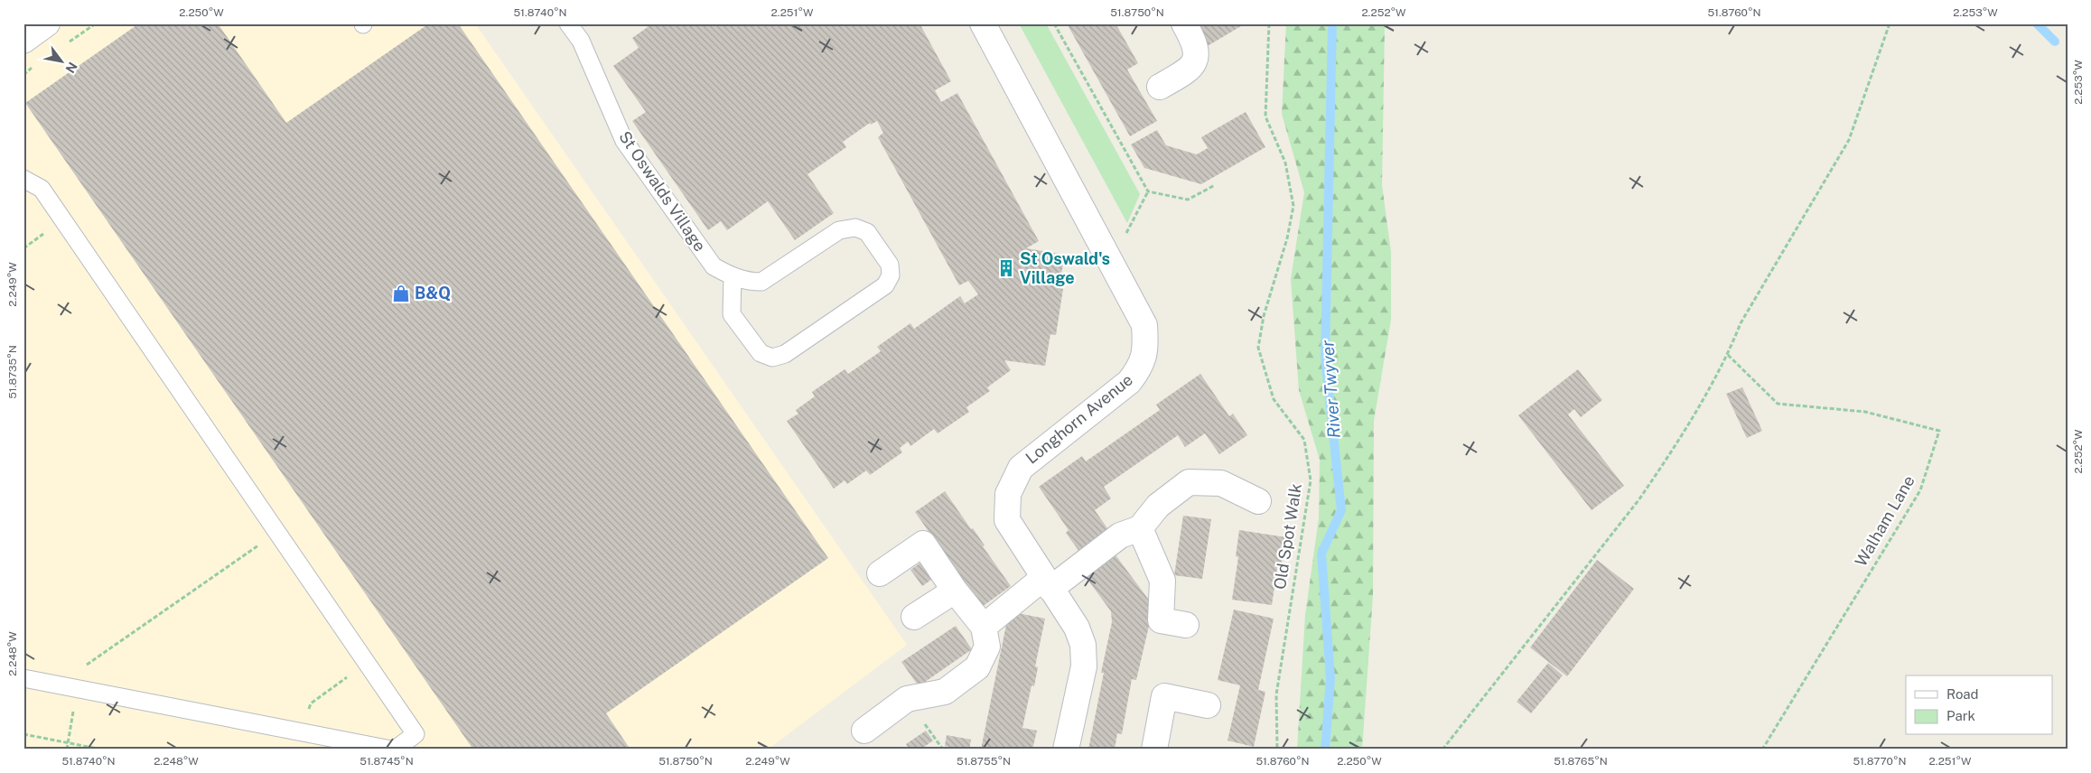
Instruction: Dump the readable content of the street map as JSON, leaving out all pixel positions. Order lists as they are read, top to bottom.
{
  "streets": {
    "street": ["Longhorn Avenue"],
    "lane": ["St Oswalds Village"],
    "path": ["Walham Lane", "Old Spot Walk"]
  },
  "water": ["River Twyver"],
  "places": {
    "building": ["St Oswald's Village"],
    "shop": ["B&Q"]
  },
  "legend": ["Road", "Park"],
  "north": "bottom right",
  "coordinates": [
    "2.250°W",
    "51.8740°N",
    "2.251°W",
    "51.8750°N",
    "2.252°W",
    "51.8760°N",
    "2.253°W",
    "2.249°W",
    "51.8735°N",
    "2.248°W",
    "51.8745°N",
    "51.8755°N",
    "51.8765°N",
    "51.8770°N"
  ]
}
